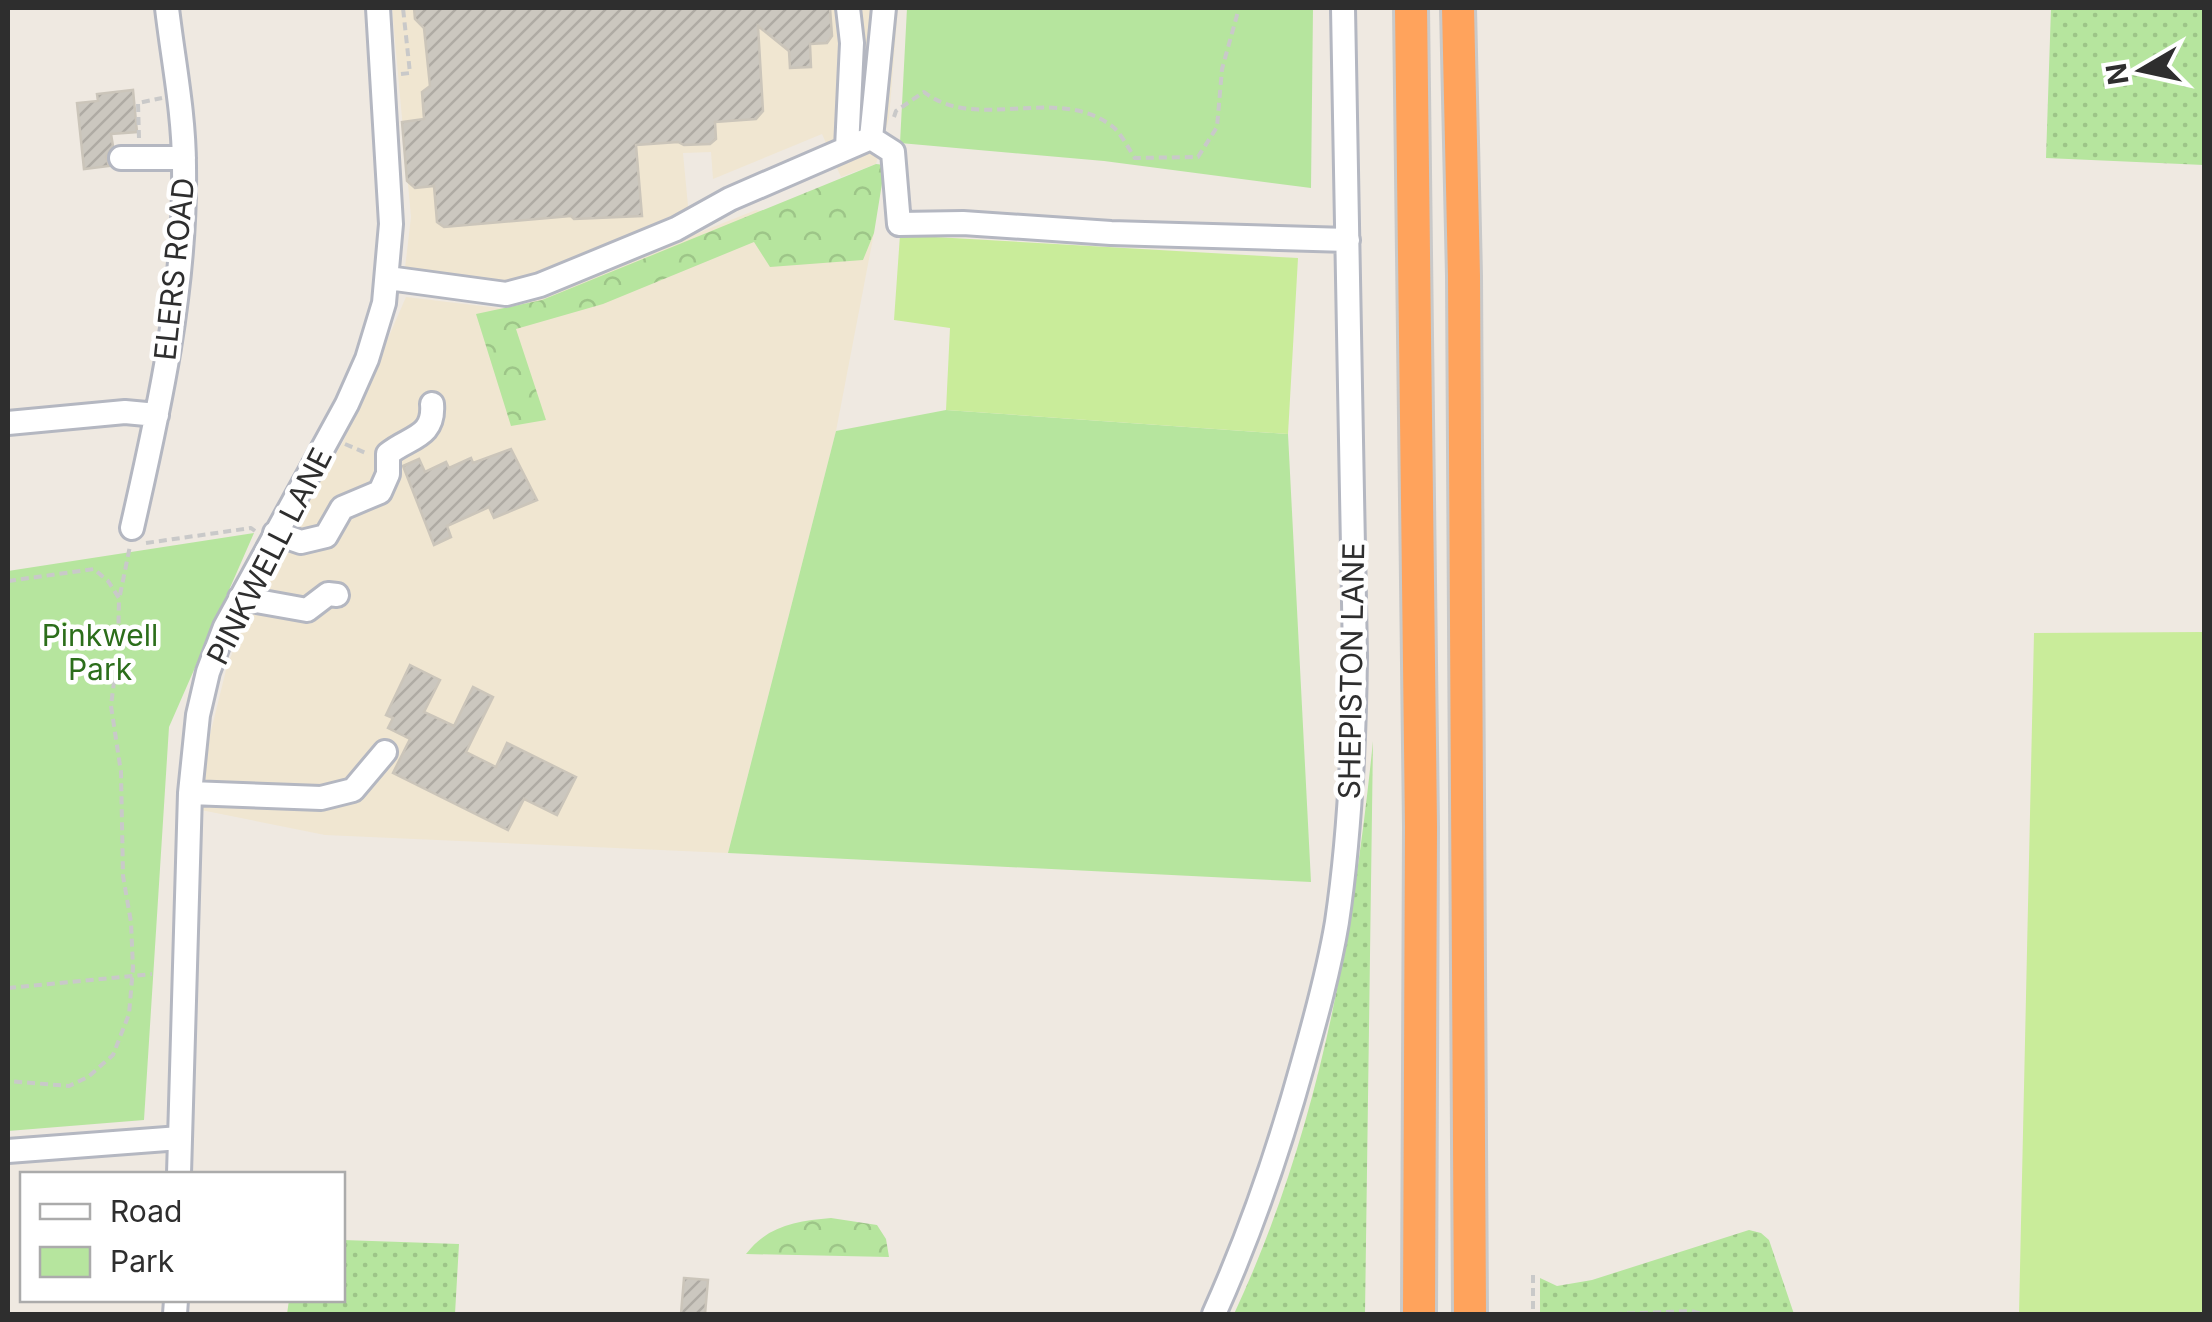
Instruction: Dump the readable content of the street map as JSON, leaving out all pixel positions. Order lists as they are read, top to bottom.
{
  "streets": {
    "street": ["ELERS ROAD", "PINKWELL LANE", "SHEPISTON LANE"]
  },
  "parks": ["Pinkwell Park"],
  "legend": ["Road", "Park"],
  "north": "left"
}
